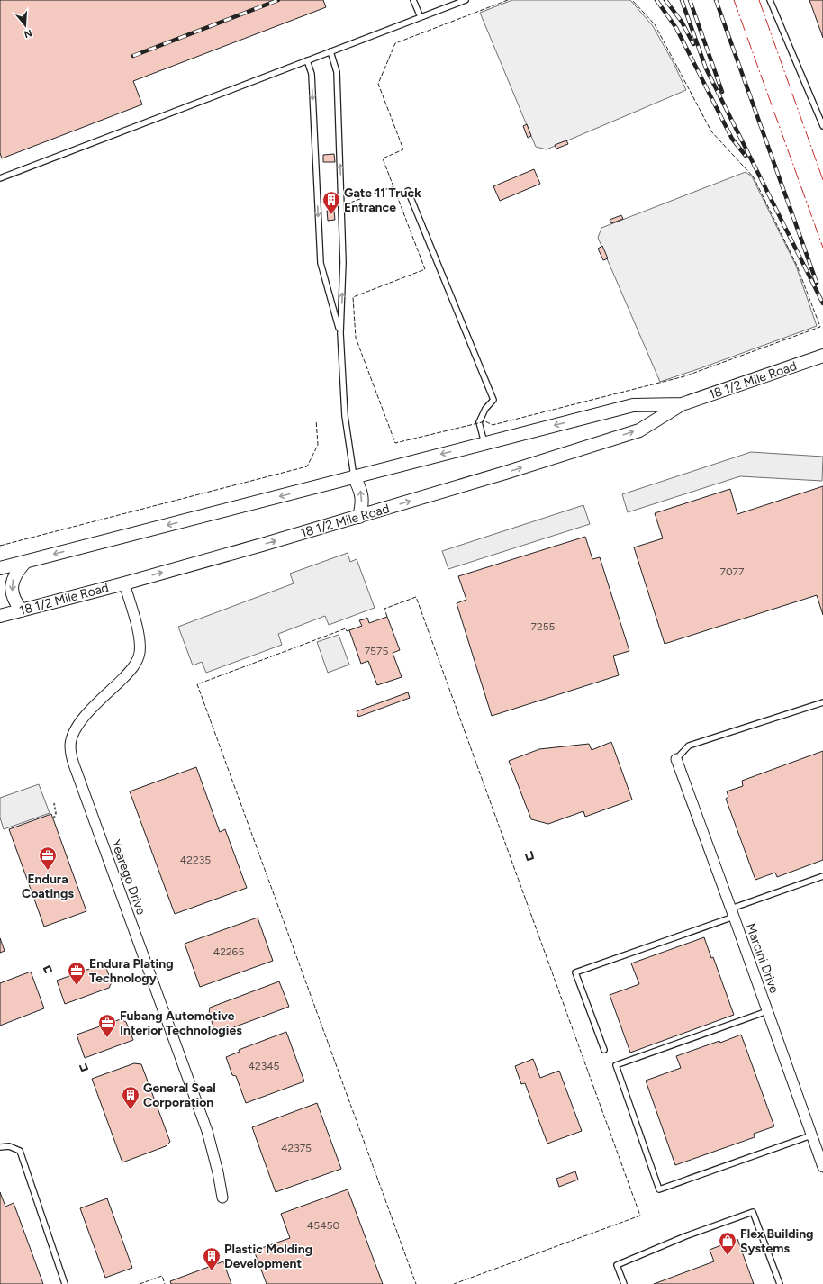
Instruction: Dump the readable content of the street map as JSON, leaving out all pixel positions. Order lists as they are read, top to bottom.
{
  "streets": {
    "street": ["18 1/2 Mile Road", "Yearego Drive", "Marcini Drive"]
  },
  "crossings": [
    ["18 1/2 Mile Road", "Yearego Drive"]
  ],
  "places": {
    "building": ["Gate 11 Truck Entrance", "General Seal Corporation", "Plastic Molding Development"],
    "office": ["Endura Coatings", "Endura Plating Technology", "Fubang Automotive Interior Technologies"],
    "shop": ["Flex Building Systems"]
  },
  "house_numbers": [
    "7077",
    "7255",
    "7575",
    "42235",
    "42265",
    "42345",
    "42375",
    "45450"
  ],
  "north": "bottom"
}
